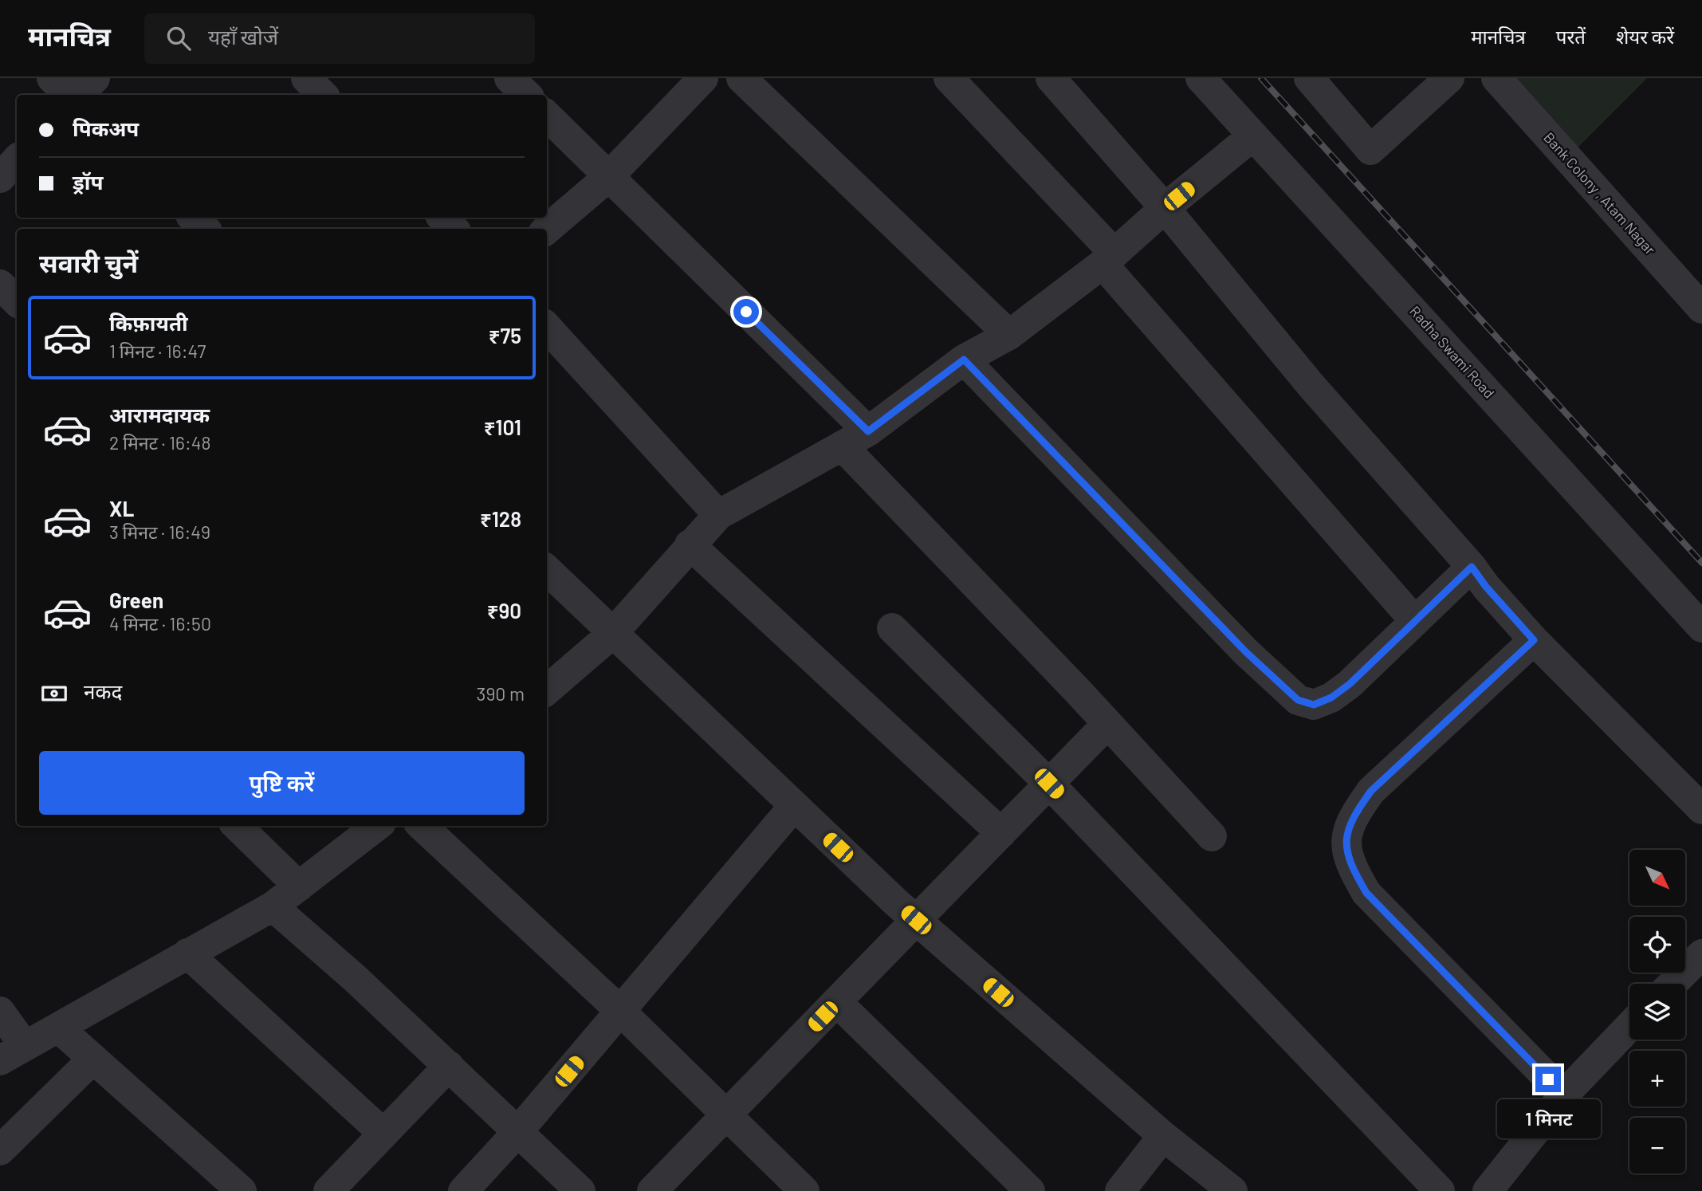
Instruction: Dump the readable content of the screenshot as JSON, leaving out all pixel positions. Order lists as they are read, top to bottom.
{
  "streets": {
    "street": ["Bank Colony , Atam Nagar", "Radha Swami Road"]
  },
  "north": "bottom right",
  "page": {
    "header": "मानचित्र",
    "search": "यहाँ खोजें",
    "nav": ["मानचित्र", "परतें", "शेयर करें"],
    "banner": ["पिकअप", "ड्रॉप"],
    "heading": "सवारी चुनें",
    "list": [
      {
        "name": "किफ़ायती",
        "note": "1 मिनट · 16:47",
        "value": "₹75"
      },
      {
        "name": "आरामदायक",
        "note": "2 मिनट · 16:48",
        "value": "₹101"
      },
      {
        "name": "XL",
        "note": "3 मिनट · 16:49",
        "value": "₹128"
      },
      {
        "name": "Green",
        "note": "4 मिनट · 16:50",
        "value": "₹90"
      }
    ],
    "pay": ["नकद", "390 m"],
    "buttons": "पुष्टि करें",
    "map_buttons": ["+", "−"],
    "bubble": "1 मिनट"
  }
}
